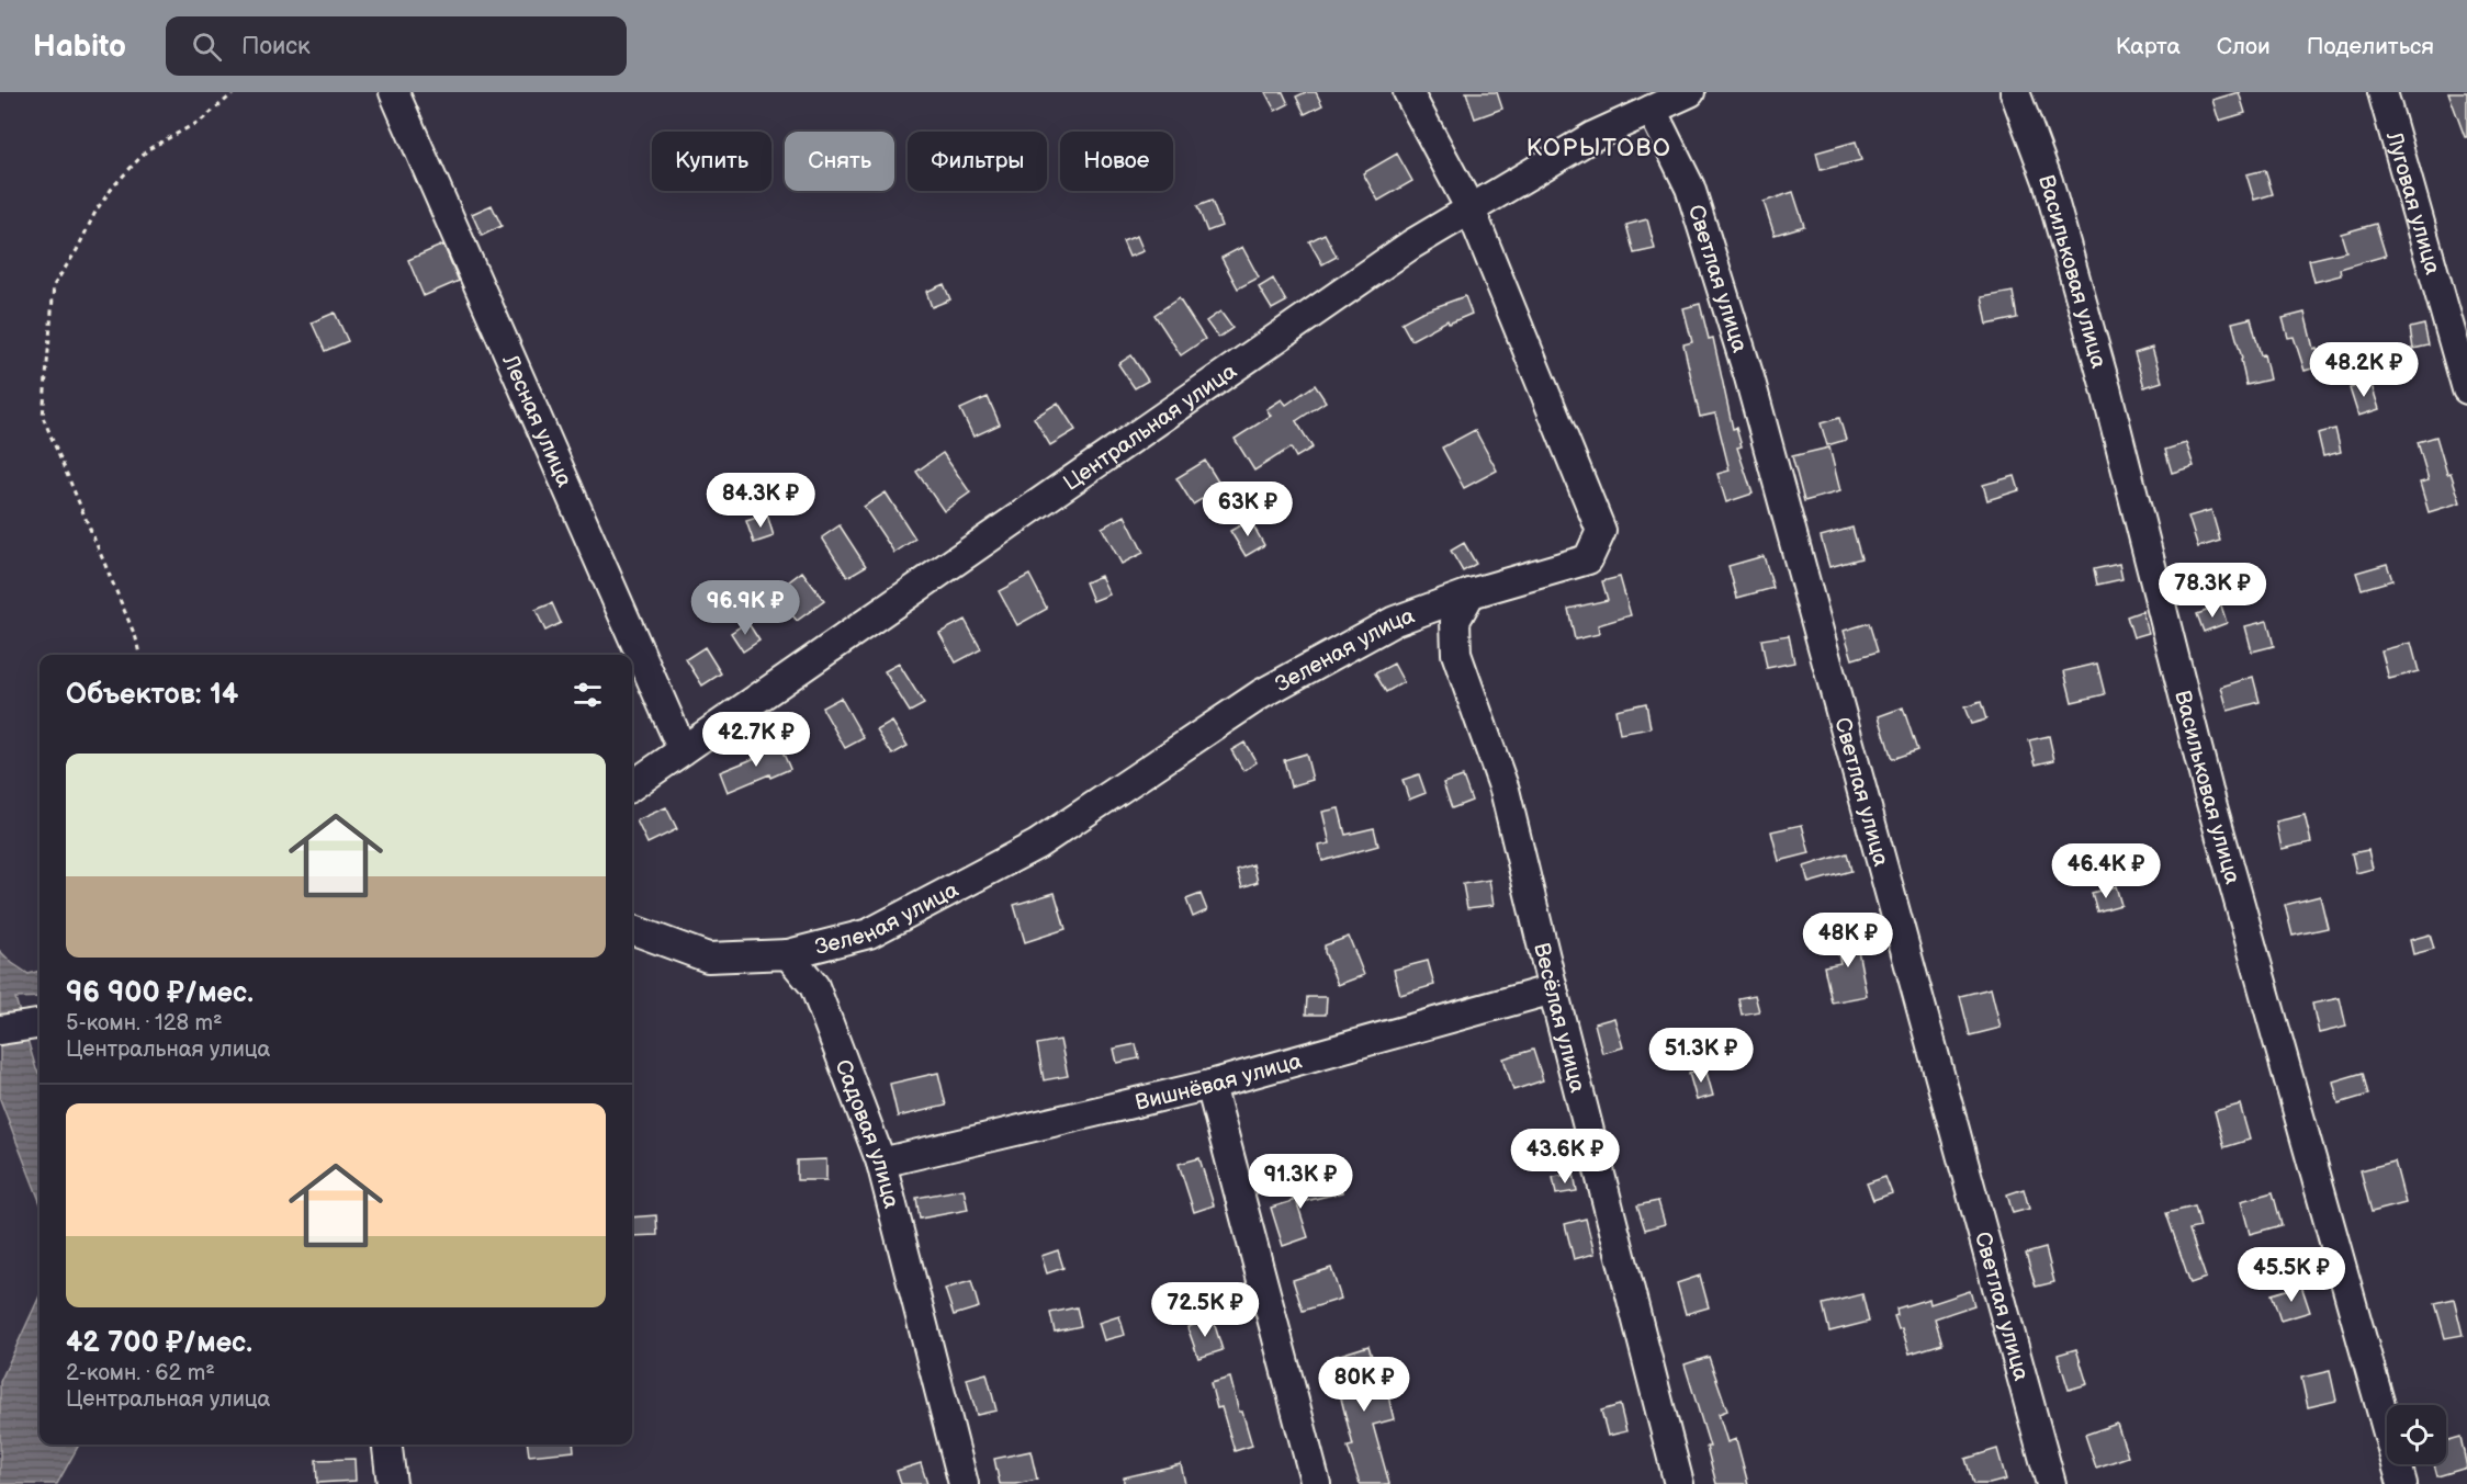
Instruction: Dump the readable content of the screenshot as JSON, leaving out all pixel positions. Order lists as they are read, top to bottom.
{
  "streets": {
    "street": [
      "Луговая улица",
      "Васильковая улица",
      "Светлая улица",
      "Лесная улица",
      "Центральная улица",
      "Зеленая улица",
      "Весёлая улица",
      "Вишнёвая улица",
      "Садовая улица"
    ]
  },
  "crossings": [
    ["Светлая улица", "Центральная улица"],
    ["Лесная улица", "Центральная улица"],
    ["Центральная улица", "Зеленая улица"],
    ["Зеленая улица", "Весёлая улица"],
    ["Зеленая улица", "Садовая улица"],
    ["Весёлая улица", "Вишнёвая улица"],
    ["Вишнёвая улица", "Садовая улица"]
  ],
  "districts": ["КОРЫТОВО"],
  "page": {
    "header": "Habito",
    "search": "Поиск",
    "nav": ["Карта", "Слои", "Поделиться"],
    "chip": [
      "Купить",
      "Снять",
      "Фильтры",
      "Новое"
    ],
    "price": [
      "48.2K ₽",
      "84.3K ₽",
      "63K ₽",
      "78.3K ₽",
      "96.9K ₽",
      "42.7K ₽",
      "46.4K ₽",
      "48K ₽",
      "51.3K ₽",
      "43.6K ₽",
      "91.3K ₽",
      "45.5K ₽",
      "72.5K ₽",
      "80K ₽"
    ],
    "heading": "Объектов: 14",
    "list": [
      {
        "name": "96 900 ₽/мес.",
        "note": "5-комн. · 128 m² · Центральная улица"
      },
      {
        "name": "42 700 ₽/мес.",
        "note": "2-комн. · 62 m² · Центральная улица"
      }
    ]
  }
}
